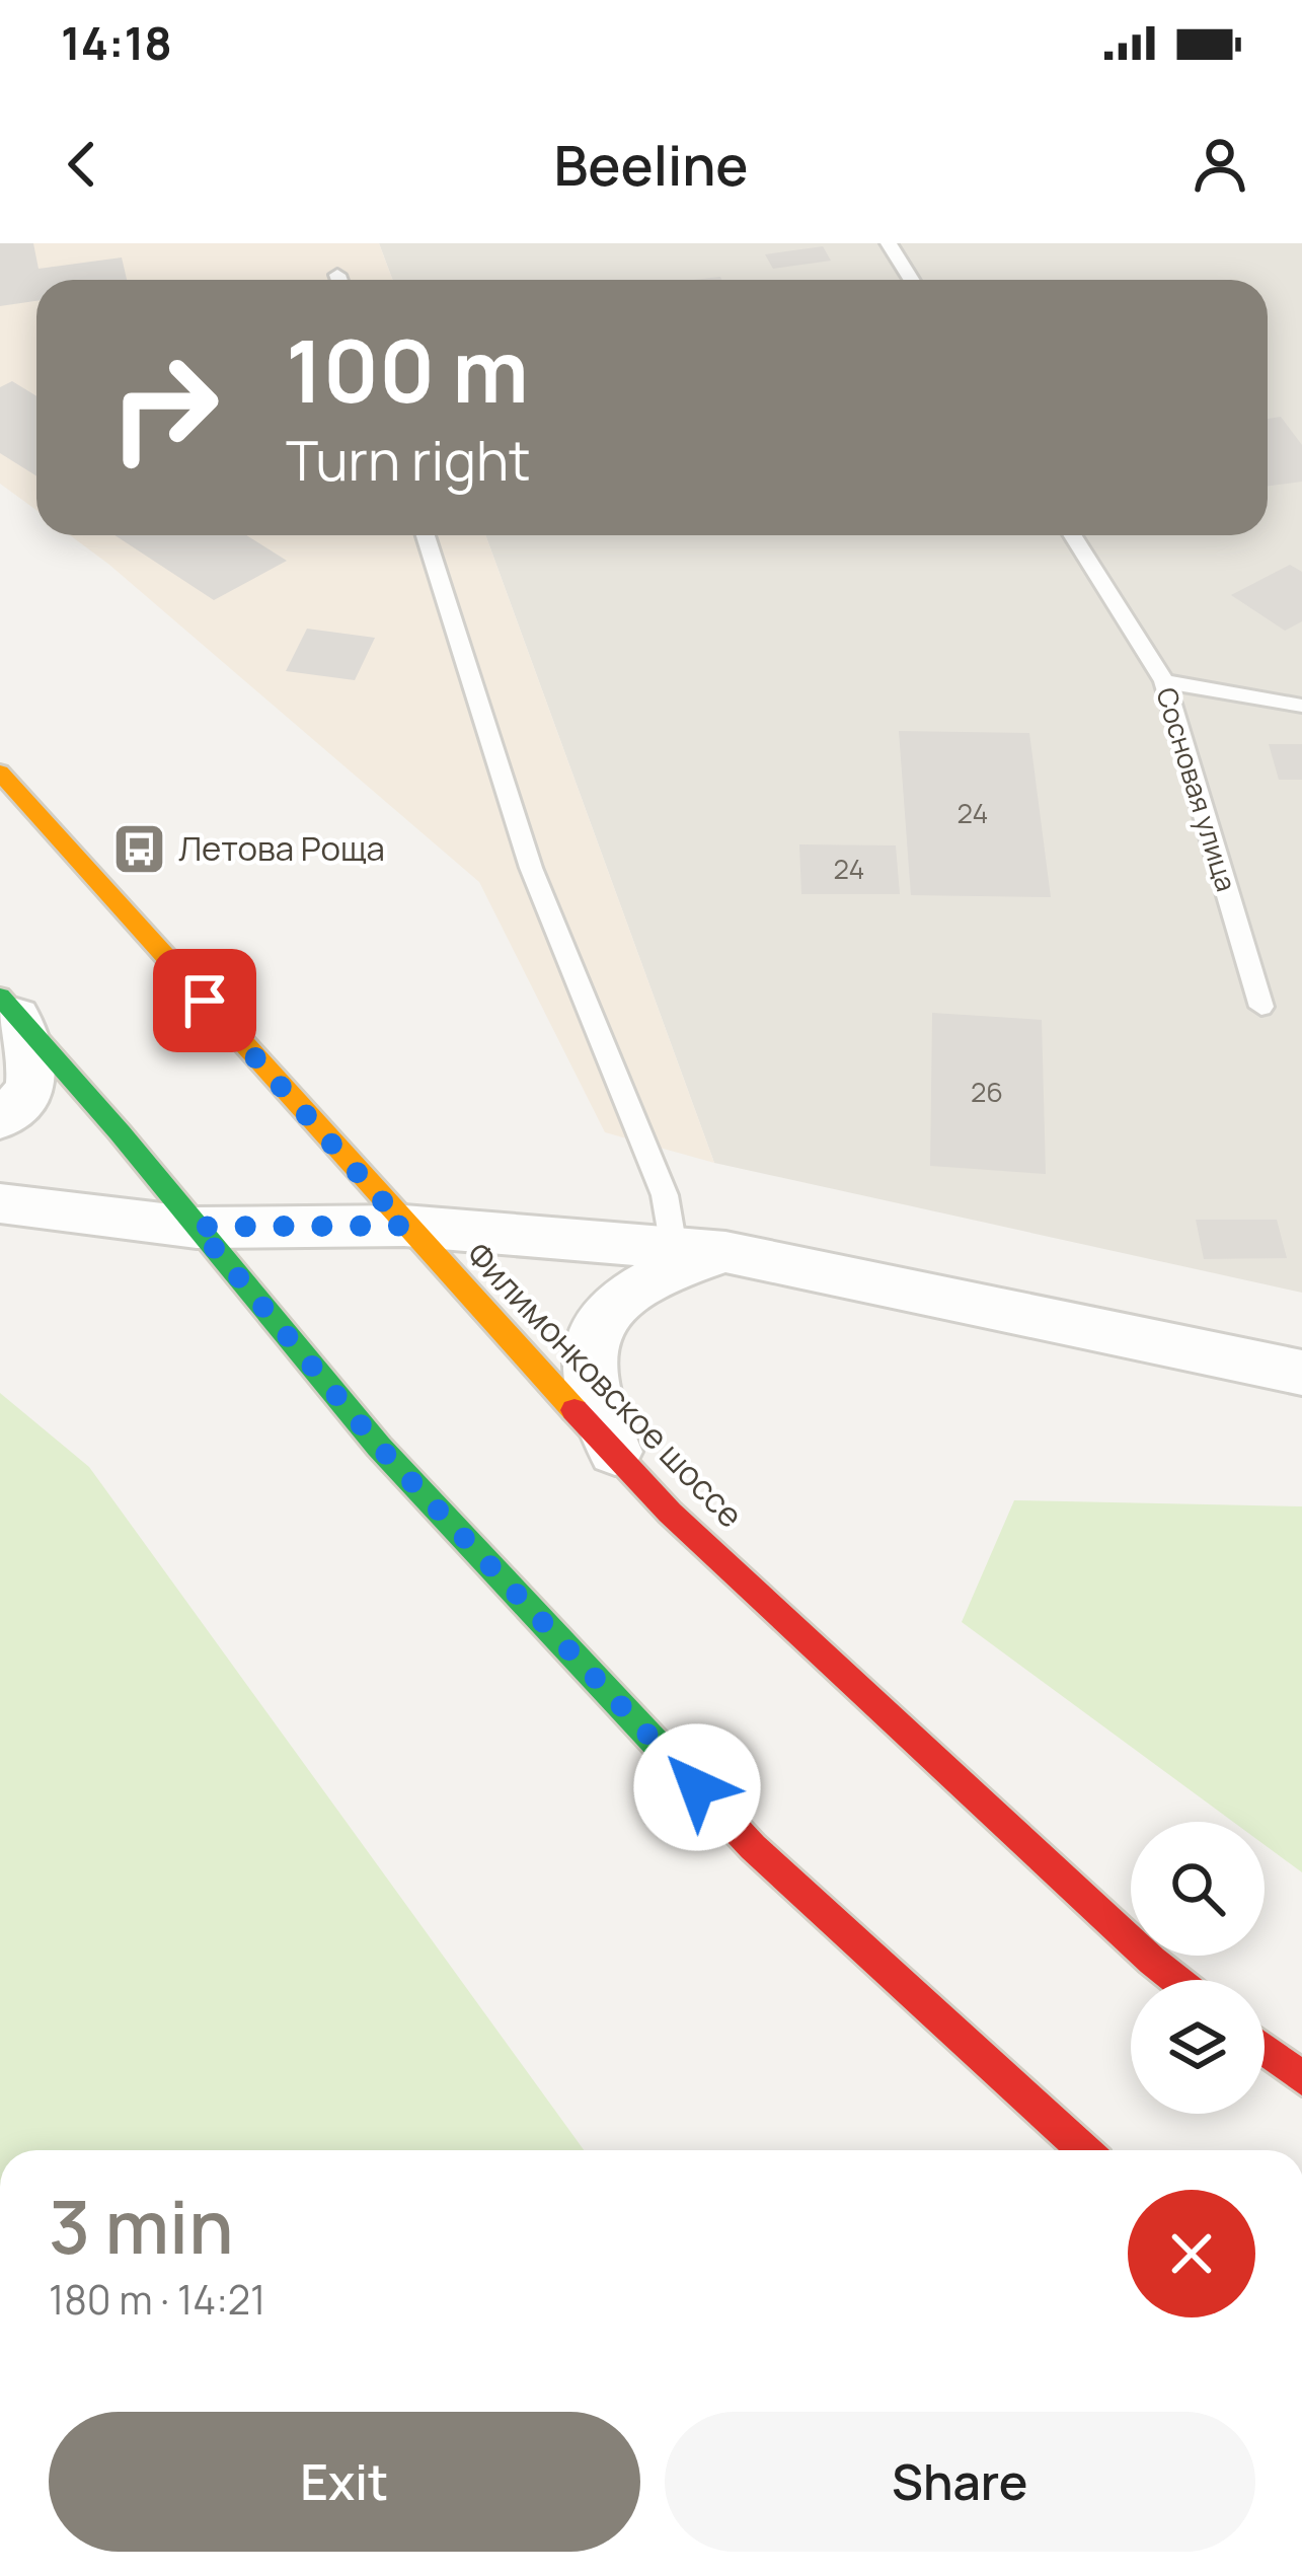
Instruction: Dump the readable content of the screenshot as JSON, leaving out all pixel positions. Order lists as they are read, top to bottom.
{
  "streets": {
    "main road": ["Филимонковское шоссе"],
    "lane": ["Сосновая улица"]
  },
  "places": {
    "bus stop": ["Летова Роща"]
  },
  "house_numbers": ["24", "24", "26"],
  "page": {
    "status": "14:18",
    "header": "Beeline",
    "turn": ["100 m", "Turn right"],
    "heading": ["3 min", "180 m · 14:21"],
    "buttons": ["Exit", "Share"]
  }
}
